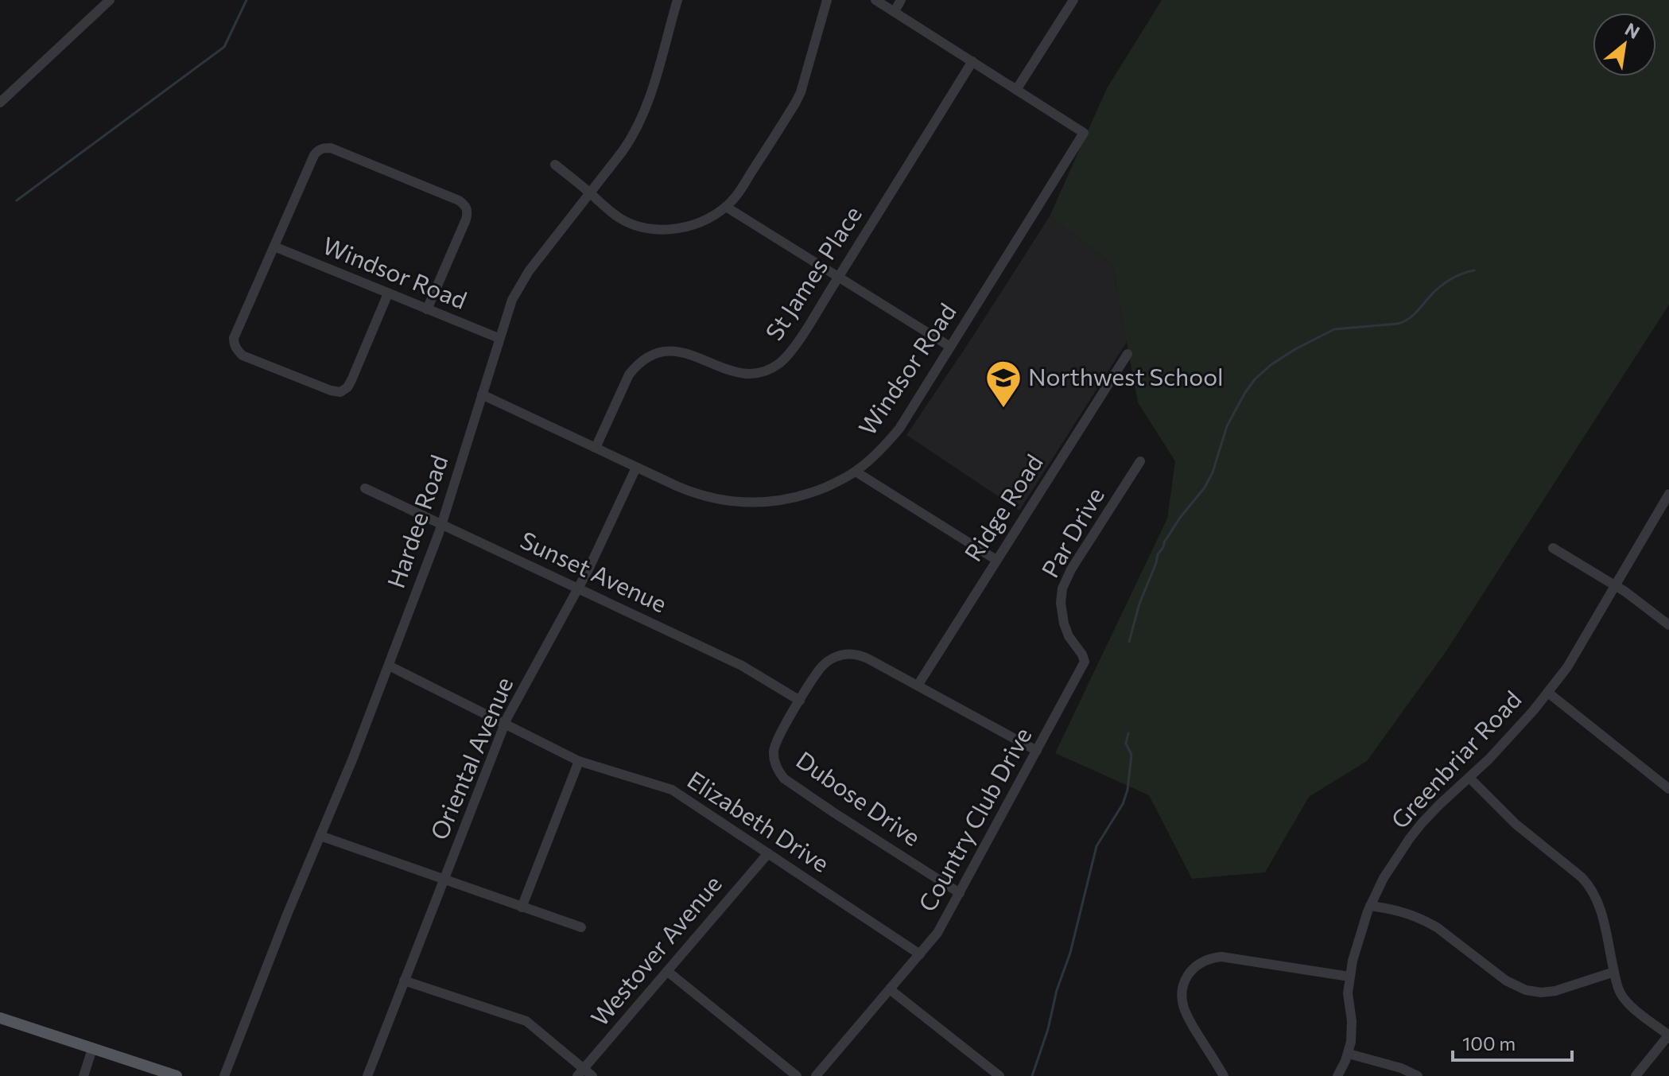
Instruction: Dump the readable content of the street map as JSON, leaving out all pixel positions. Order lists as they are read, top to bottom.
{
  "streets": {
    "street": [
      "Windsor Road",
      "St James Place",
      "Ridge Road",
      "Hardee Road",
      "Par Drive",
      "Sunset Avenue",
      "Oriental Avenue",
      "Greenbriar Road",
      "Dubose Drive",
      "Country Club Drive",
      "Elizabeth Drive",
      "Westover Avenue"
    ]
  },
  "crossings": [
    ["Windsor Road", "St James Place"],
    ["Windsor Road", "Hardee Road"],
    ["Windsor Road", "Oriental Avenue"],
    ["Ridge Road", "Dubose Drive"],
    ["Hardee Road", "Sunset Avenue"],
    ["Hardee Road", "Elizabeth Drive"],
    ["Par Drive", "Country Club Drive"],
    ["Sunset Avenue", "Oriental Avenue"],
    ["Sunset Avenue", "Dubose Drive"],
    ["Oriental Avenue", "Elizabeth Drive"],
    ["Dubose Drive", "Country Club Drive"],
    ["Country Club Drive", "Elizabeth Drive"],
    ["Elizabeth Drive", "Westover Avenue"]
  ],
  "places": {
    "school or university": ["Northwest School"]
  },
  "scale_bar": "100 m",
  "north": "top right"
}
